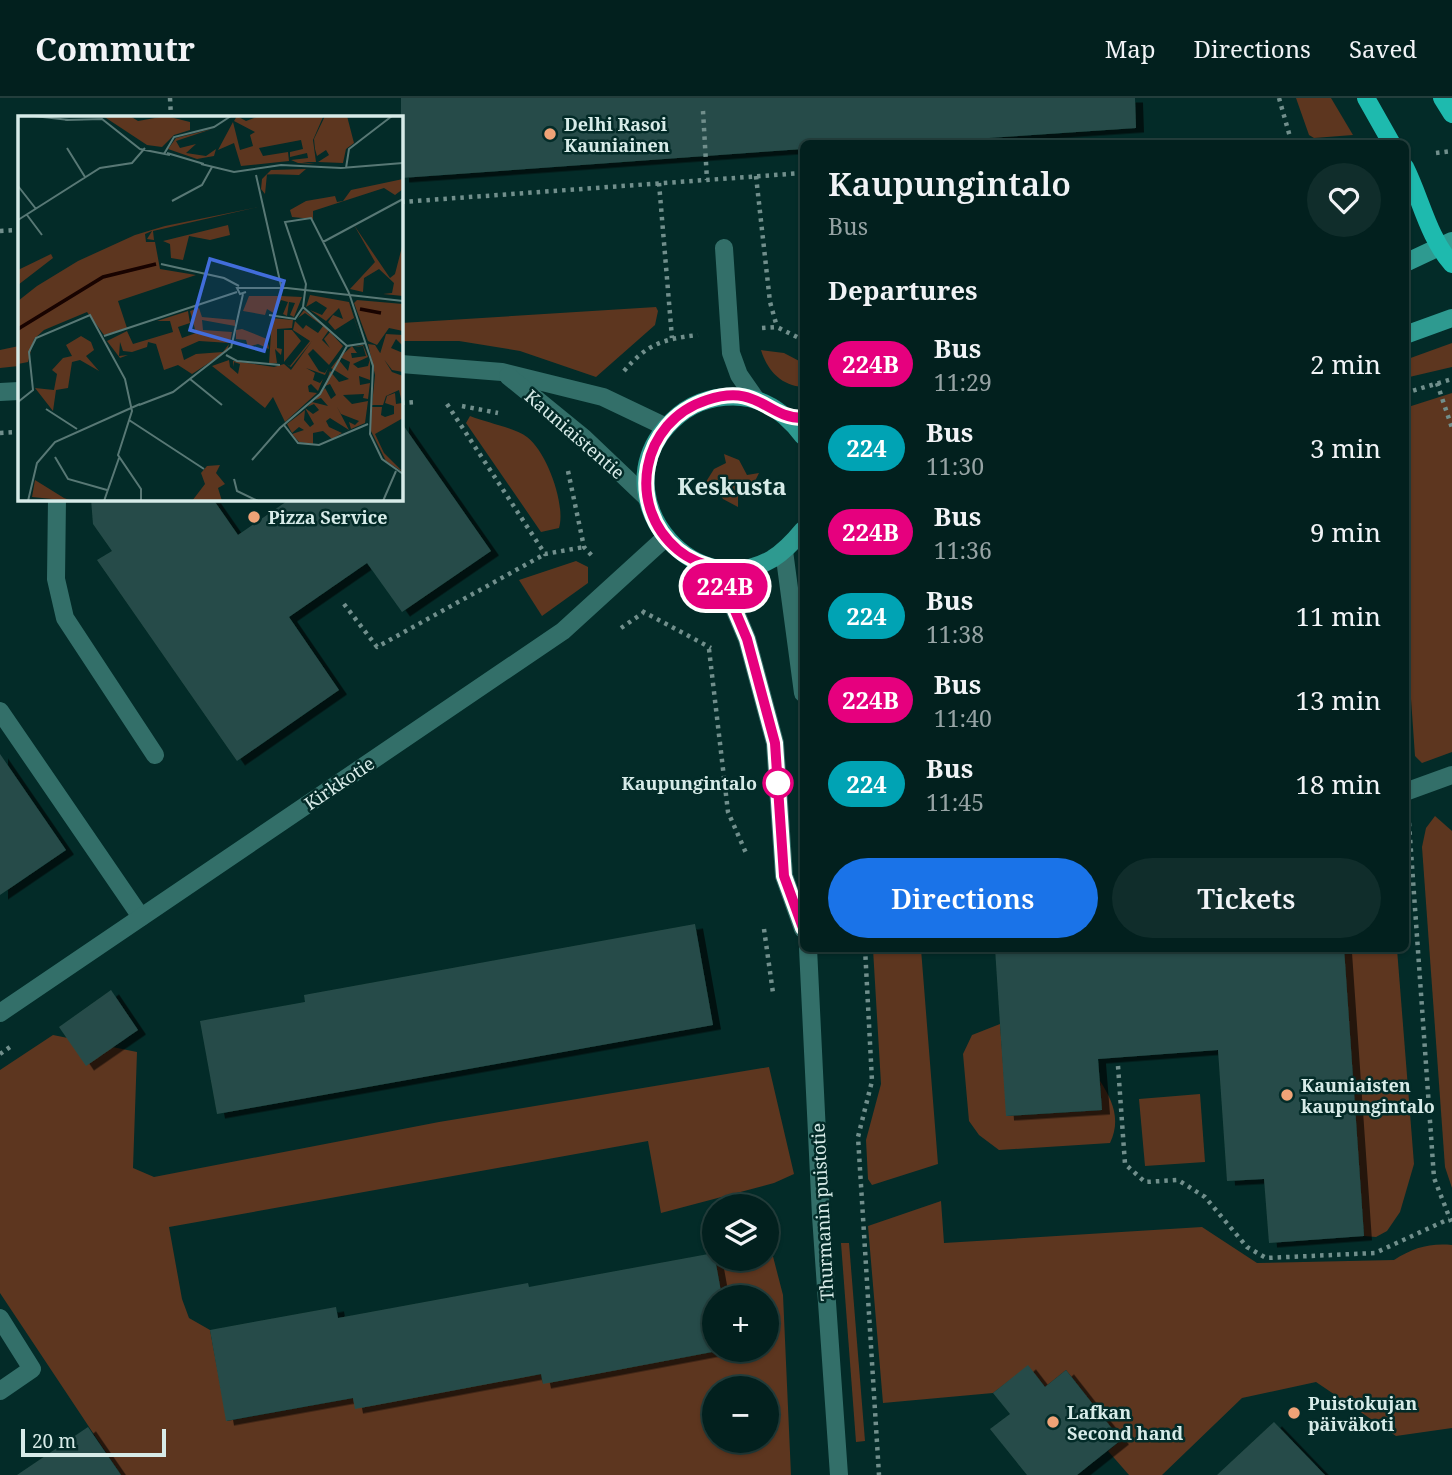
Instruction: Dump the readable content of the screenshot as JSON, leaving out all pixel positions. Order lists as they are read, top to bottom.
{
  "streets": {
    "street": ["Kauniaistentie", "Kirkkotie", "Thurmanin puistotie"]
  },
  "districts": ["Keskusta"],
  "places": [
    "Delhi Rasoi Kauniainen",
    "Pizza Service",
    "Kaupungintalo",
    "Kauniaisten kaupungintalo",
    "Puistokujan päiväkoti",
    "Lafkan Second hand"
  ],
  "lines": ["bus line 224B"],
  "scale_bar": "20 m",
  "page": {
    "header": "Commutr",
    "nav": ["Map", "Directions", "Saved"],
    "on_map": "224B",
    "heading": [
      ["Kaupungintalo", "Bus"],
      "Departures"
    ],
    "list": [
      {
        "mark": "224B",
        "name": "Bus",
        "note": "11:29",
        "value": "2 min"
      },
      {
        "mark": "224",
        "name": "Bus",
        "note": "11:30",
        "value": "3 min"
      },
      {
        "mark": "224B",
        "name": "Bus",
        "note": "11:36",
        "value": "9 min"
      },
      {
        "mark": "224",
        "name": "Bus",
        "note": "11:38",
        "value": "11 min"
      },
      {
        "mark": "224B",
        "name": "Bus",
        "note": "11:40",
        "value": "13 min"
      },
      {
        "mark": "224",
        "name": "Bus",
        "note": "11:45",
        "value": "18 min"
      }
    ],
    "buttons": ["Directions", "Tickets"],
    "map_buttons": ["+", "−"],
    "scale": "20 m"
  }
}
